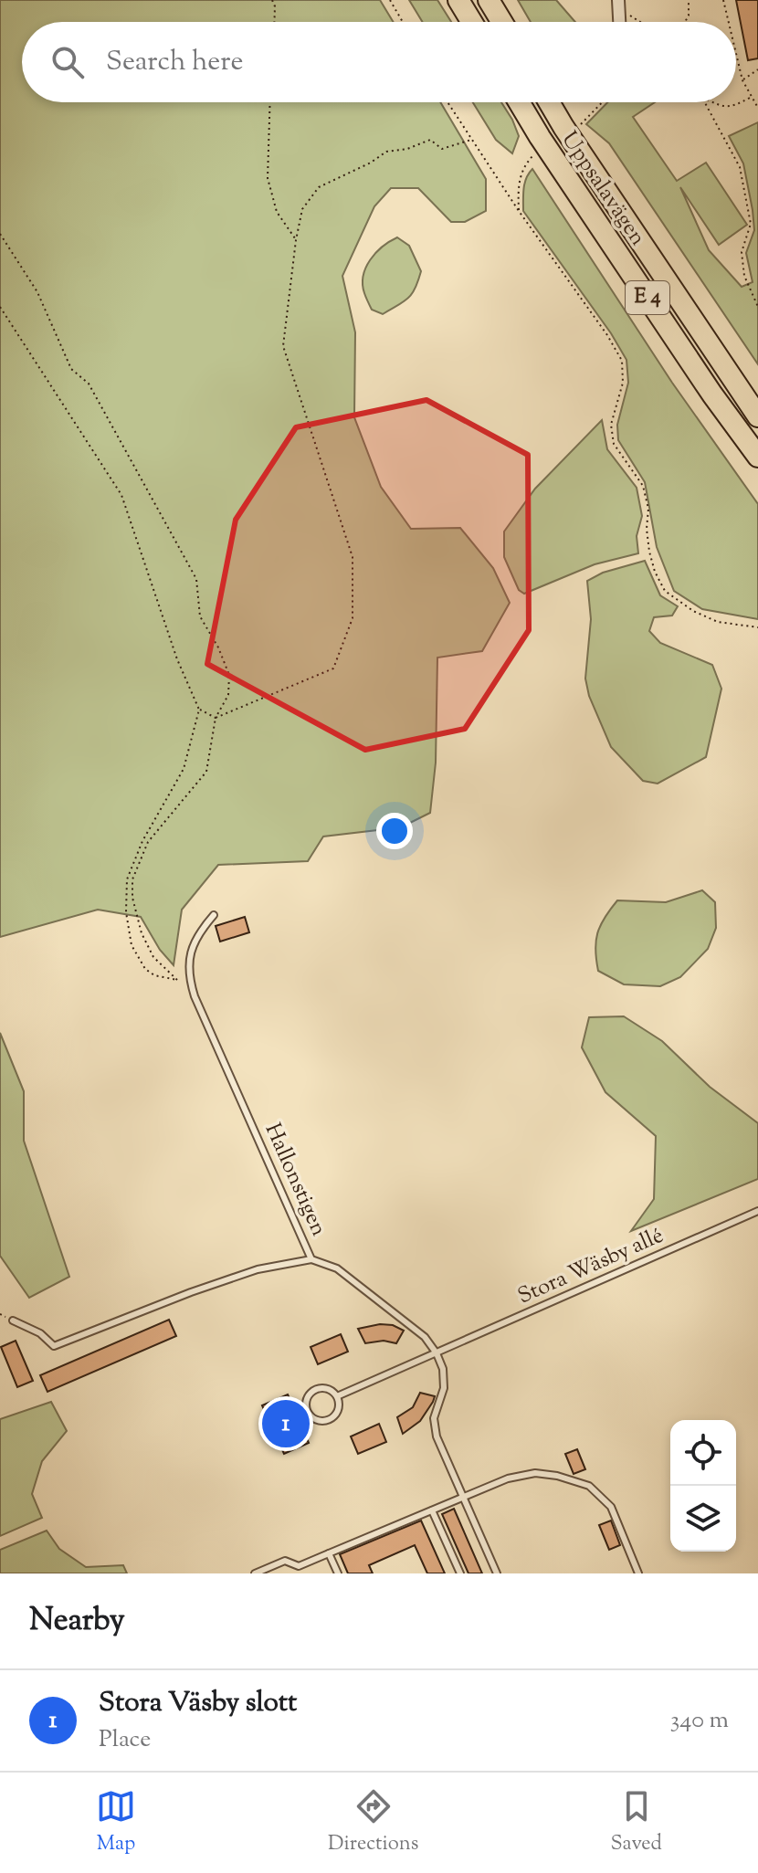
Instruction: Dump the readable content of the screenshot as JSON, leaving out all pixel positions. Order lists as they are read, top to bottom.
{
  "streets": {
    "highway": ["Uppsalavägen", "E 4"],
    "lane": ["Hallonstigen", "Stora Wäsby allé"]
  },
  "crossings": [
    ["Hallonstigen", "Stora Wäsby allé"]
  ],
  "page": {
    "search": "Search here",
    "pins": "1",
    "heading": "Nearby",
    "list": [
      {
        "mark": "1",
        "name": "Stora Väsby slott",
        "note": "Place",
        "value": "340 m"
      }
    ],
    "nav": ["Map", "Directions", "Saved"]
  }
}
